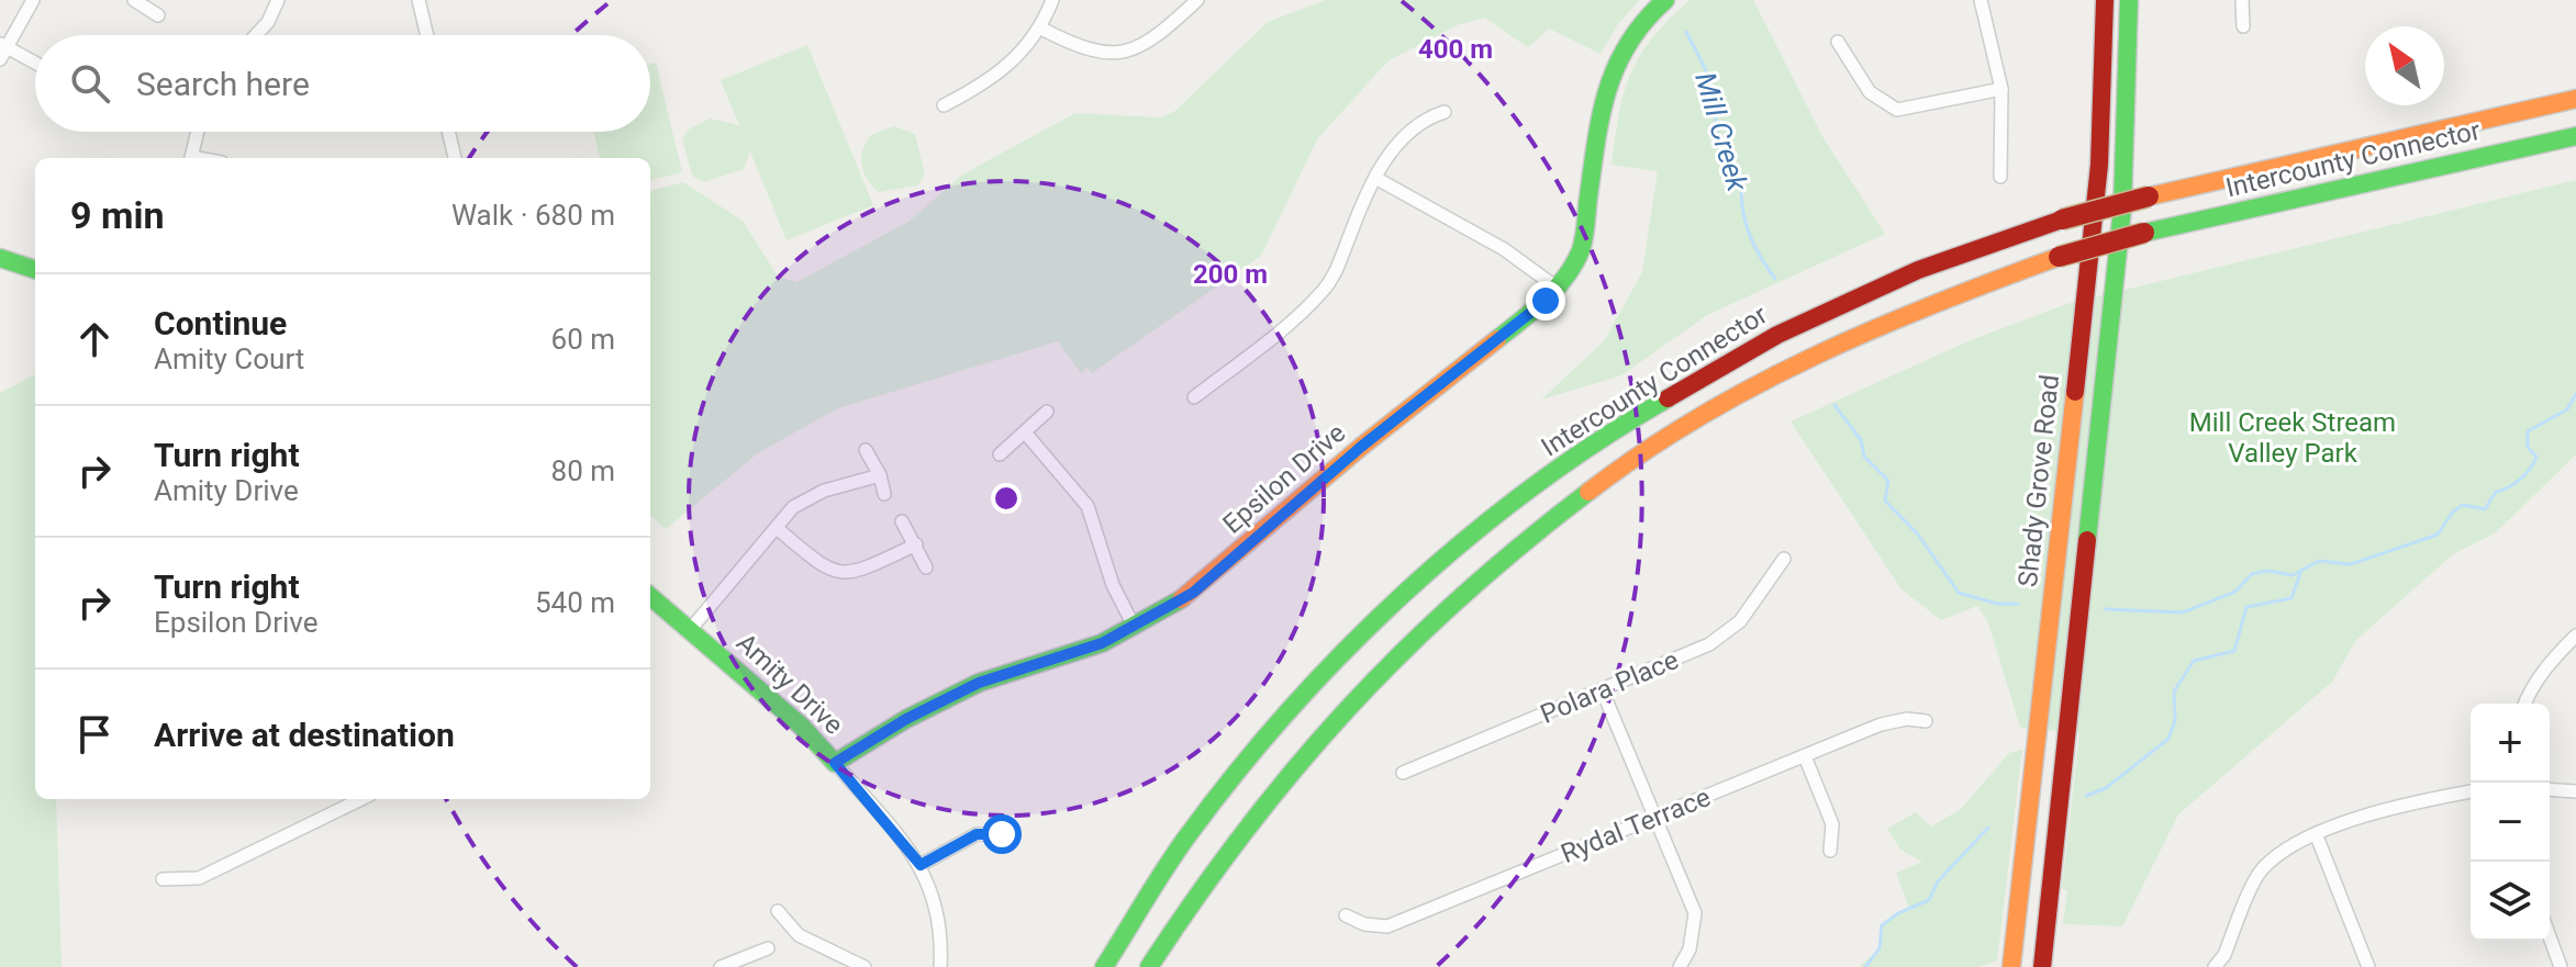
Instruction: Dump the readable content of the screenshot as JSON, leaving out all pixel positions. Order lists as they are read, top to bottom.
{
  "streets": {
    "main road": [
      "Intercounty Connector",
      "Epsilon Drive",
      "Shady Grove Road",
      "Amity Drive"
    ],
    "street": ["Polara Place", "Rydal Terrace"]
  },
  "crossings": [
    ["Epsilon Drive", "Amity Drive"]
  ],
  "water": ["Mill Creek"],
  "parks": ["Mill Creek Stream Valley Park"],
  "north": "top left",
  "page": {
    "search": "Search here",
    "heading": ["9 min", "Walk · 680 m"],
    "list": [
      ["Continue", "Amity Court", "60 m"],
      ["Turn right", "Amity Drive", "80 m"],
      ["Turn right", "Epsilon Drive", "540 m"],
      "Arrive at destination"
    ],
    "map_buttons": ["+", "−"]
  },
  "rings": ["400 m", "200 m"]
}
